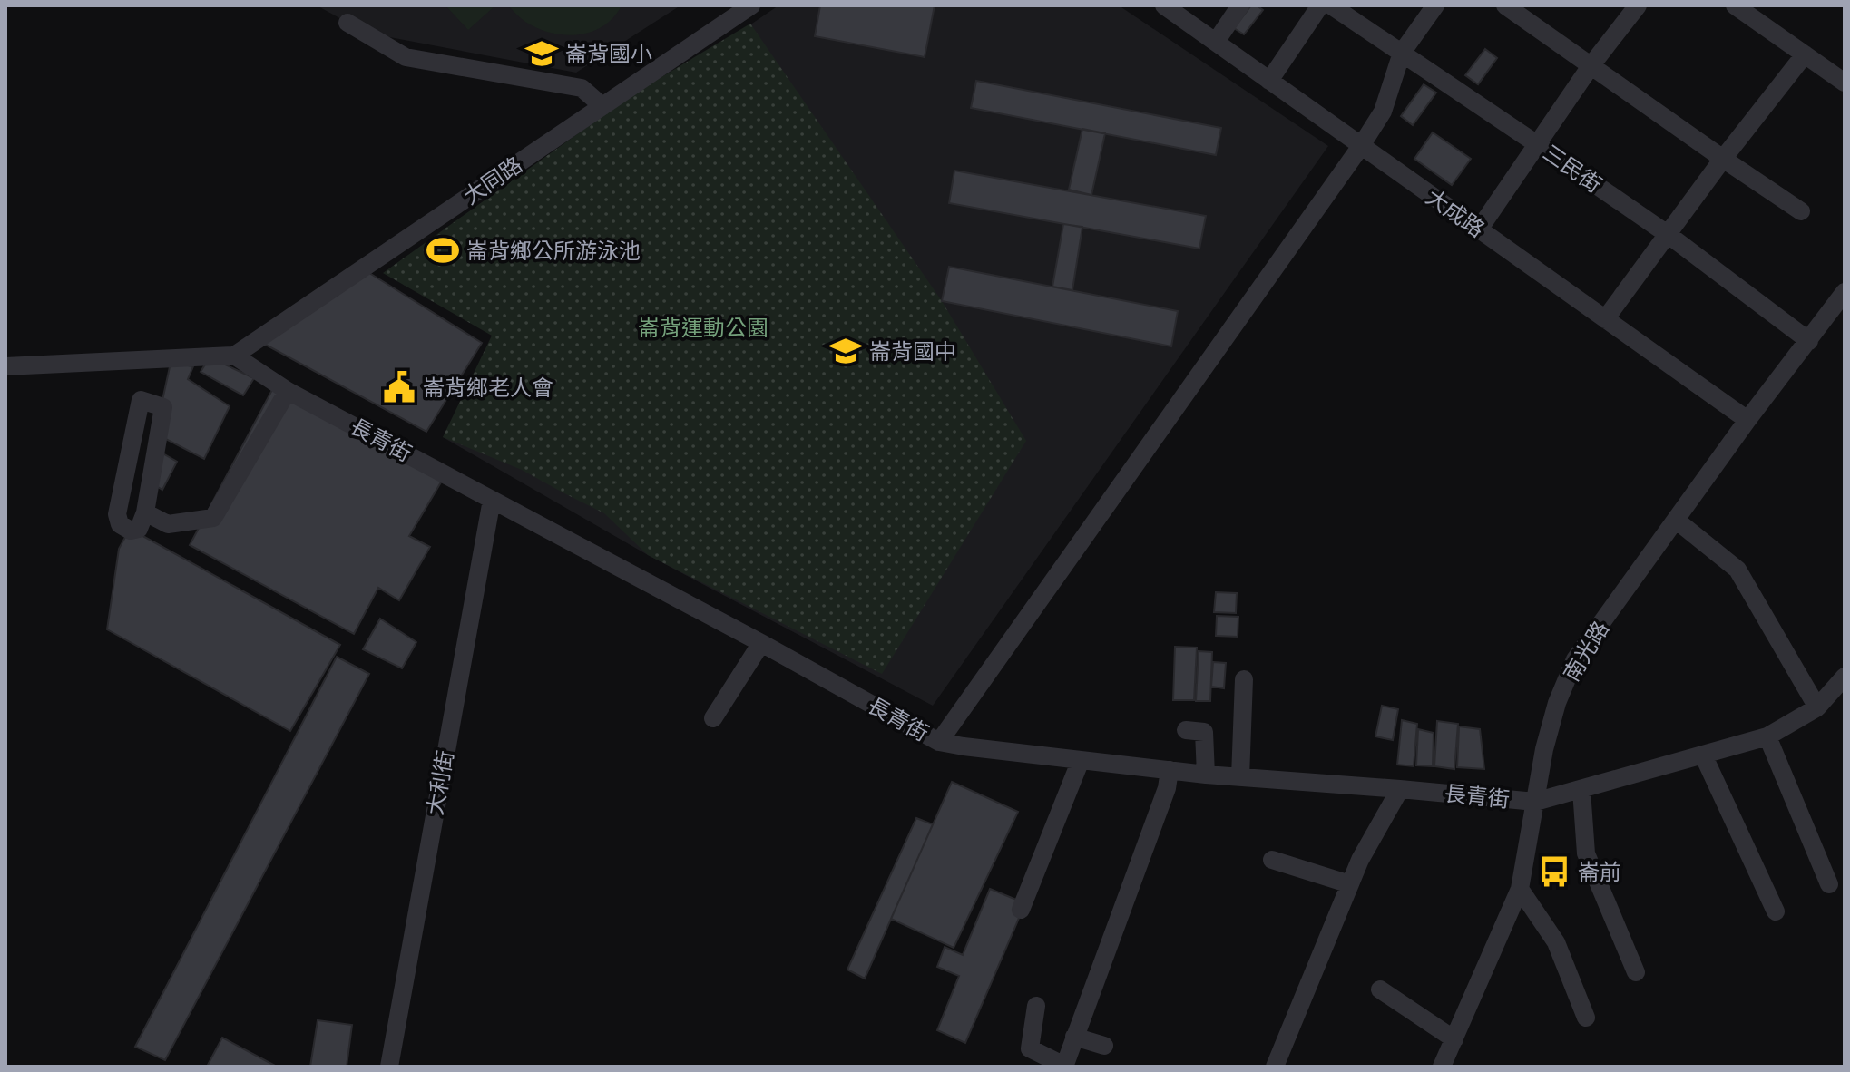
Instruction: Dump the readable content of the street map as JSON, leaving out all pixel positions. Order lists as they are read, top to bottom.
{
  "streets": {
    "street": [
      "三民街",
      "大同路",
      "大成路",
      "長青街",
      "南光路",
      "大利街"
    ]
  },
  "crossings": [
    ["三民街", "南光路"],
    ["大同路", "長青街"],
    ["大成路", "南光路"],
    ["長青街", "南光路"],
    ["長青街", "大利街"]
  ],
  "parks": ["崙背運動公園"],
  "places": {
    "school or university": ["崙背國小", "崙背國中"],
    "sports": ["崙背鄉公所游泳池"],
    "public building": ["崙背鄉老人會"],
    "bus stop": ["崙前"]
  }
}
